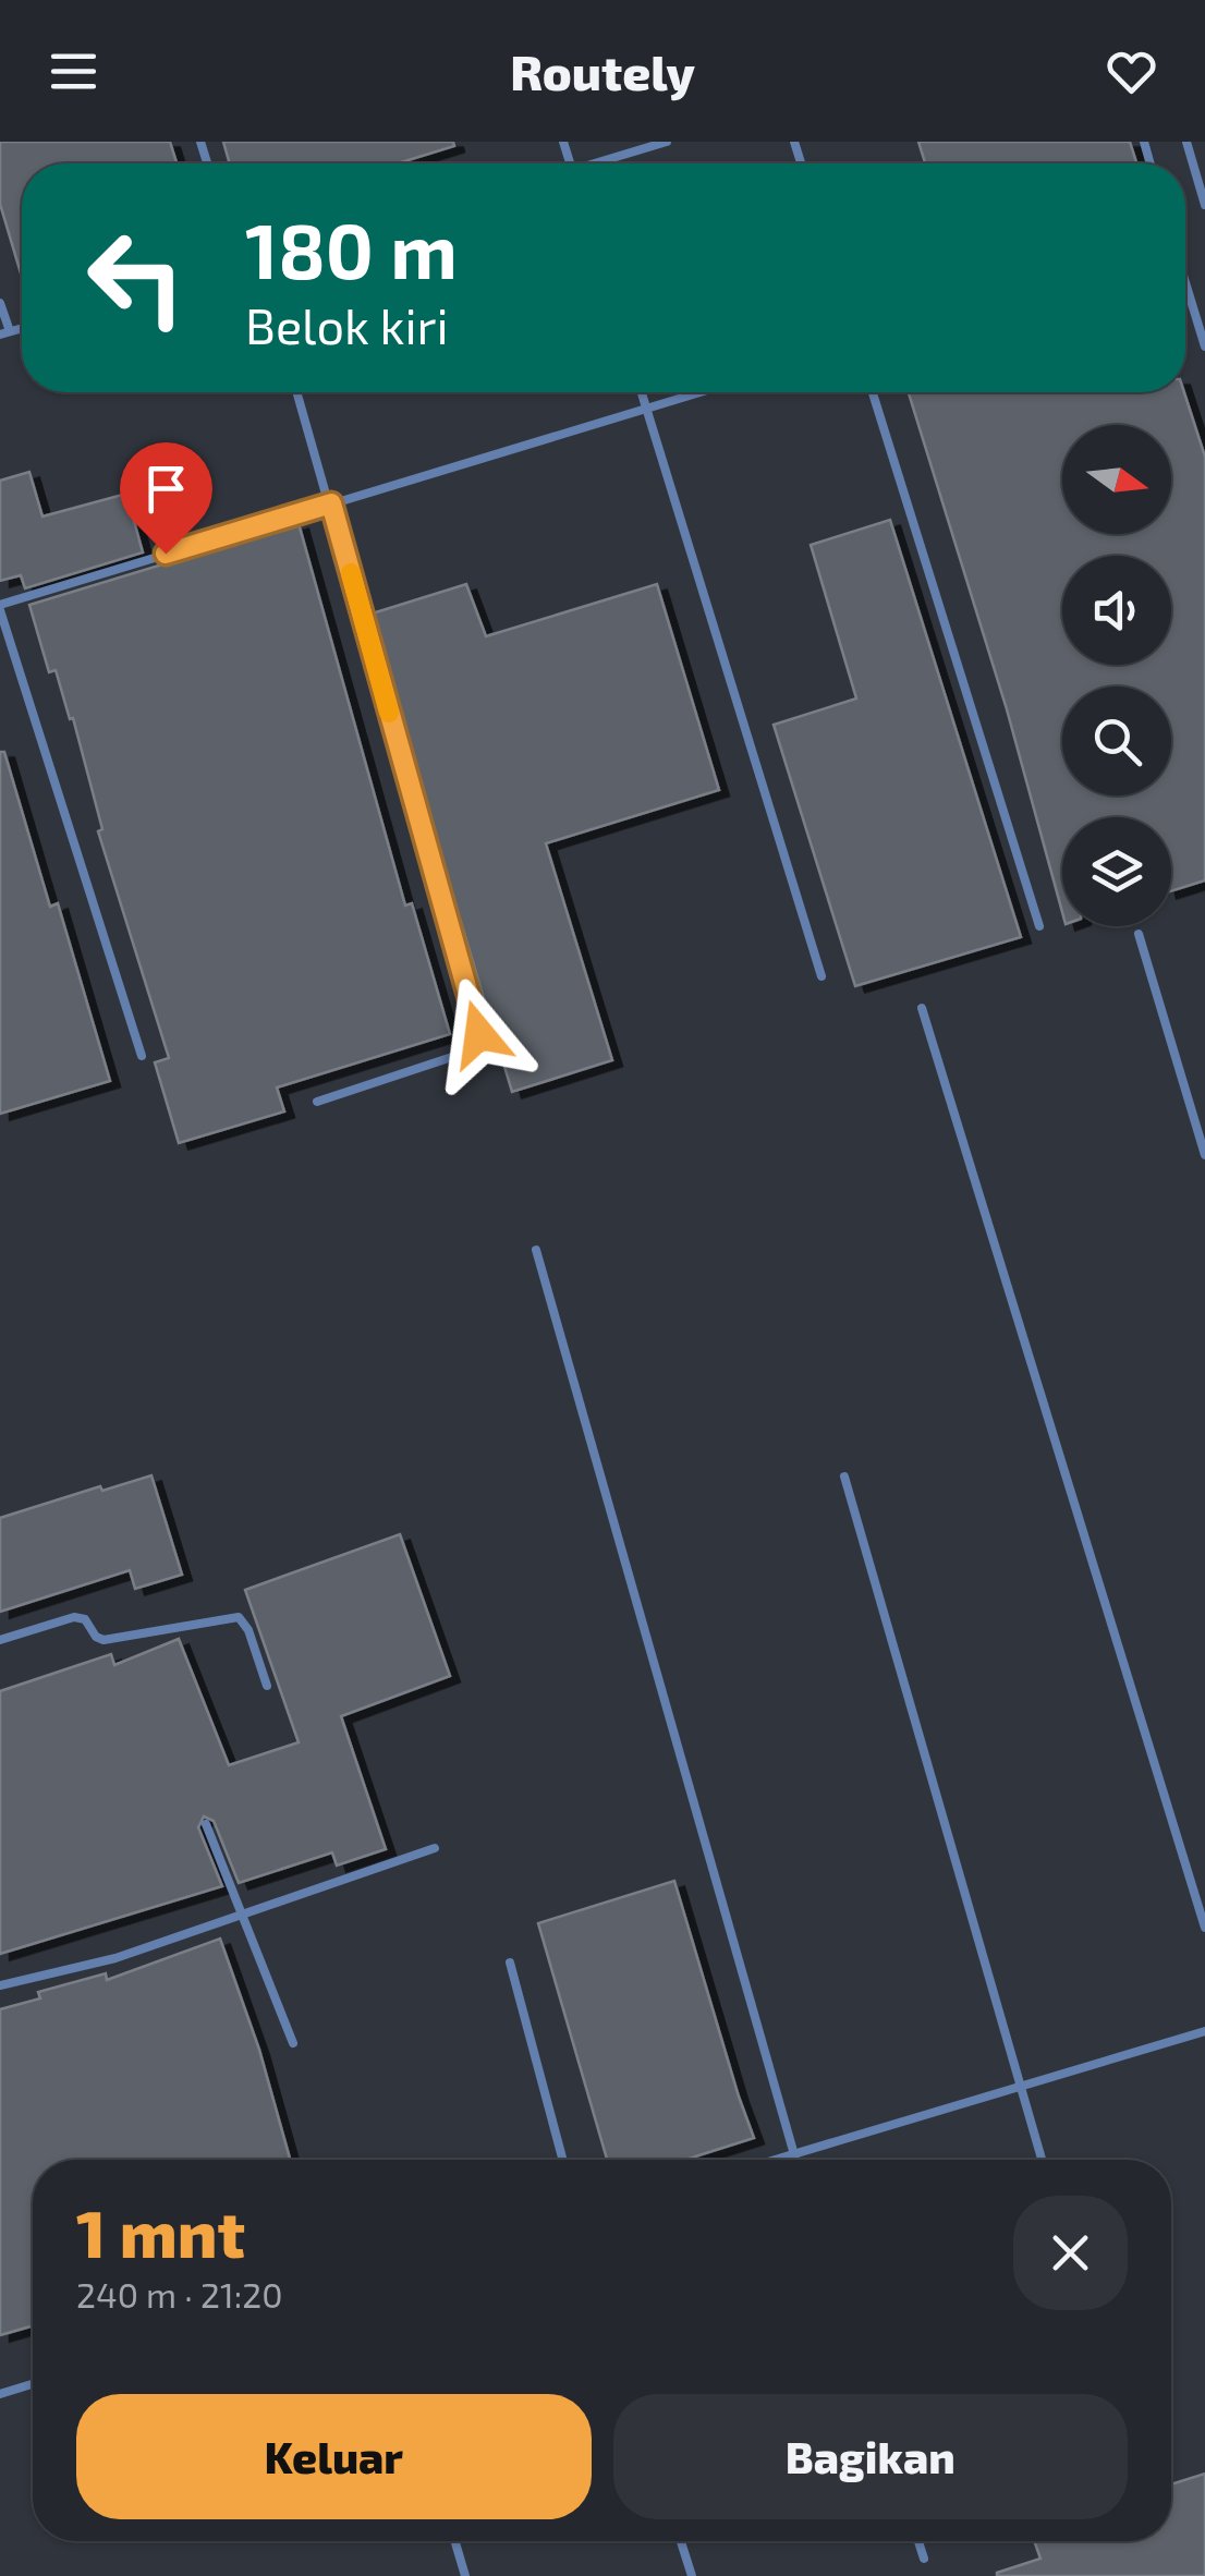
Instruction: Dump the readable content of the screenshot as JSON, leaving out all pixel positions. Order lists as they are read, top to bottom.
{
  "north": "right",
  "page": {
    "header": "Routely",
    "turn": ["180 m", "Belok kiri"],
    "heading": ["1 mnt", "240 m · 21:20"],
    "buttons": ["Keluar", "Bagikan"]
  }
}
